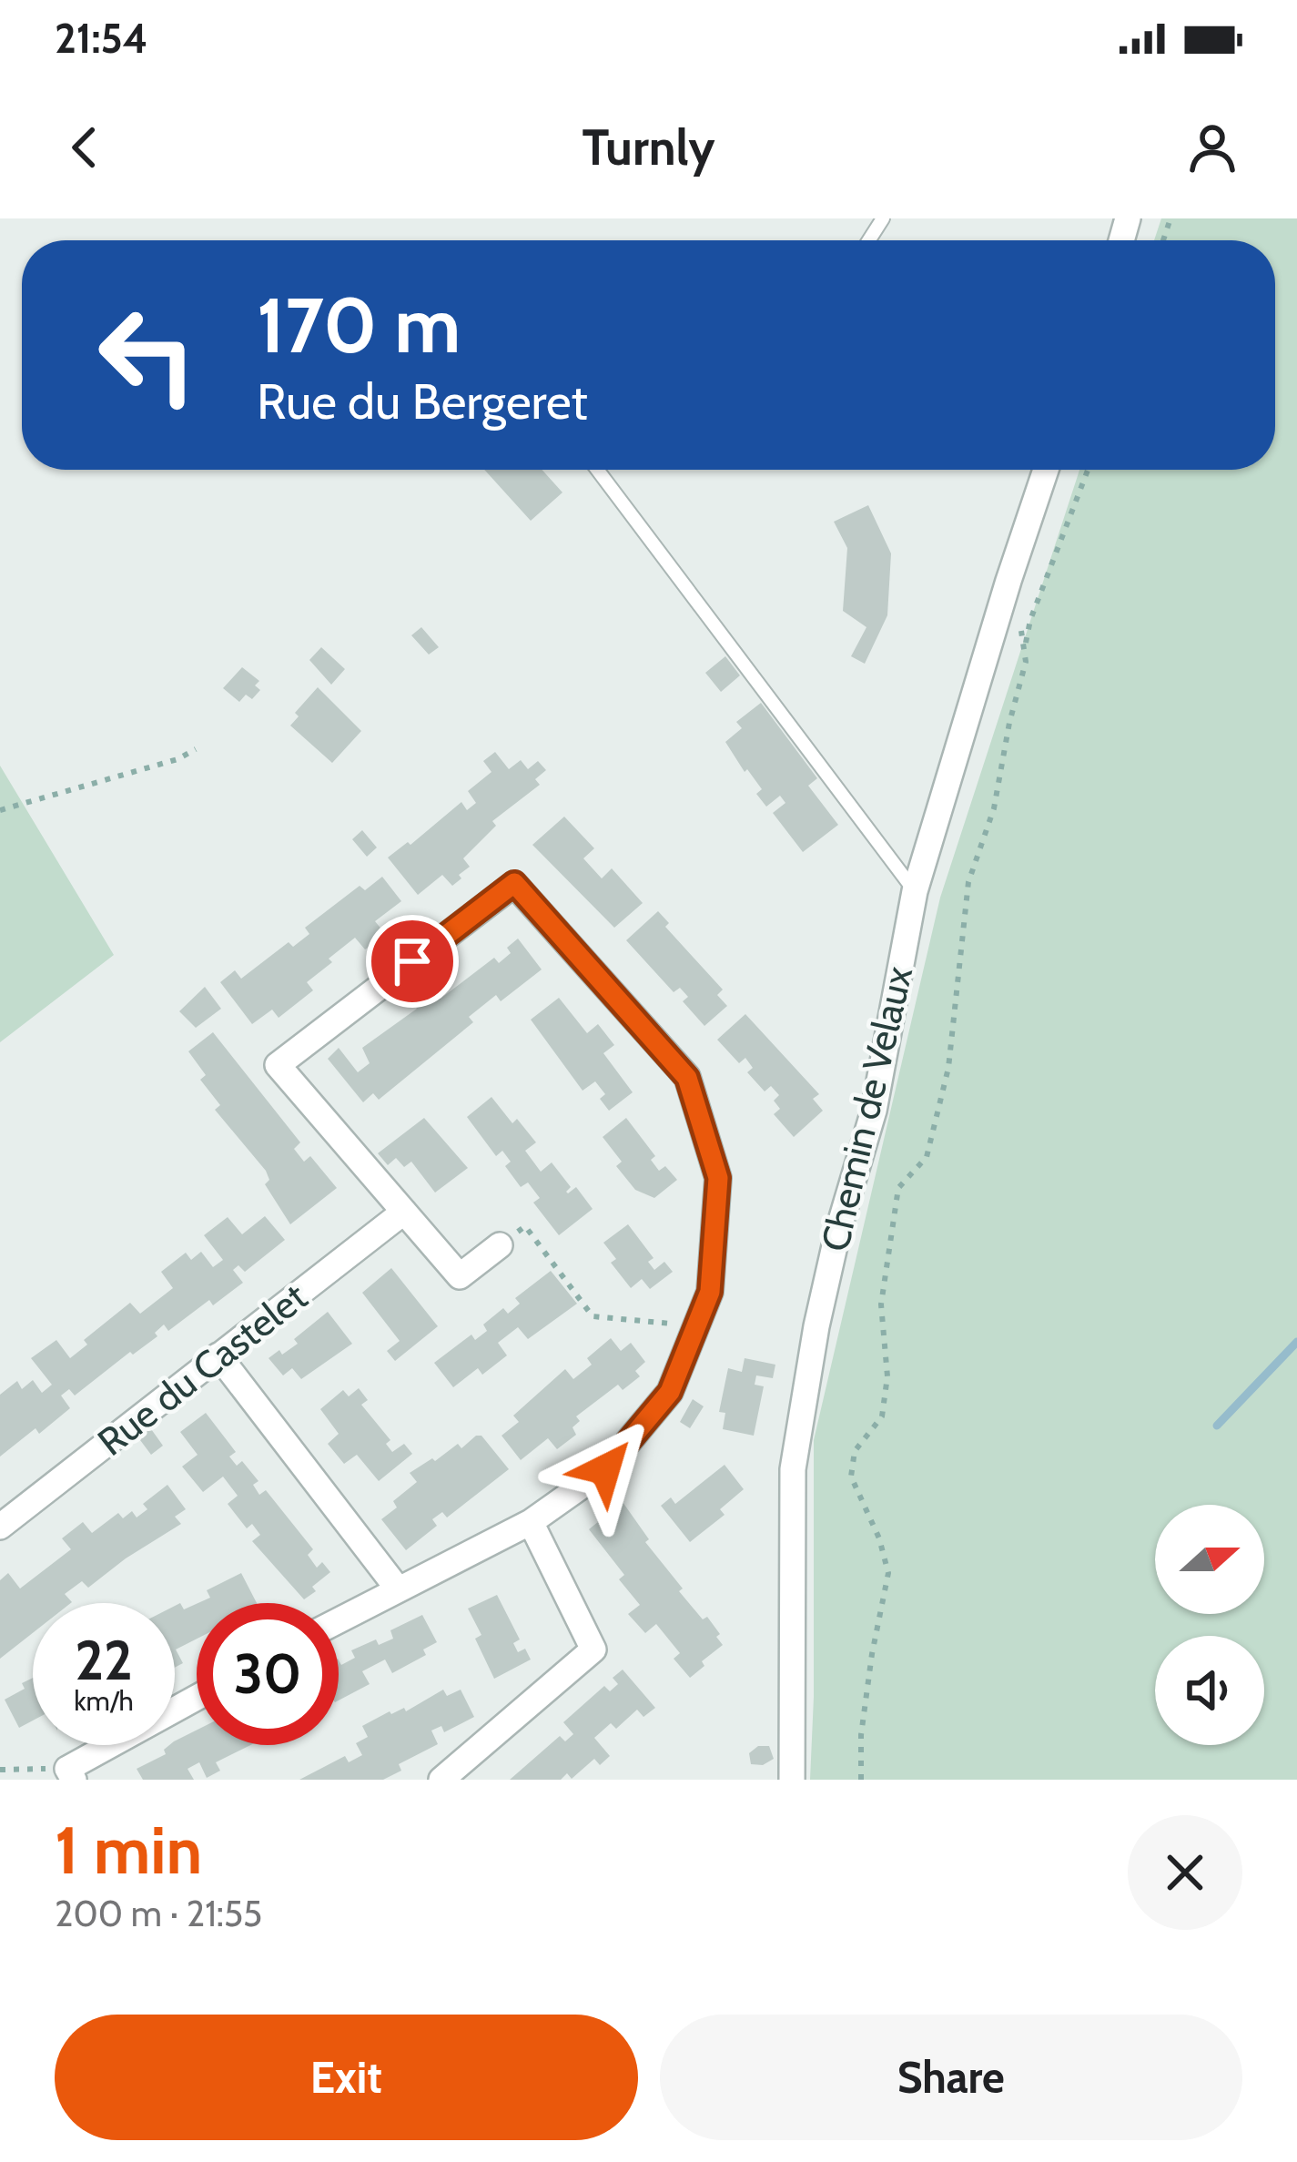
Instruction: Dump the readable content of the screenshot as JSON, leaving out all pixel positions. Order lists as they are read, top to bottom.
{
  "streets": {
    "street": ["Chemin de Velaux", "Rue du Castelet"]
  },
  "north": "right",
  "page": {
    "status": "21:54",
    "header": "Turnly",
    "turn": ["170 m", "Rue du Bergeret"],
    "speed": "22 km/h",
    "limit": "30",
    "heading": ["1 min", "200 m · 21:55"],
    "buttons": ["Exit", "Share"]
  }
}
